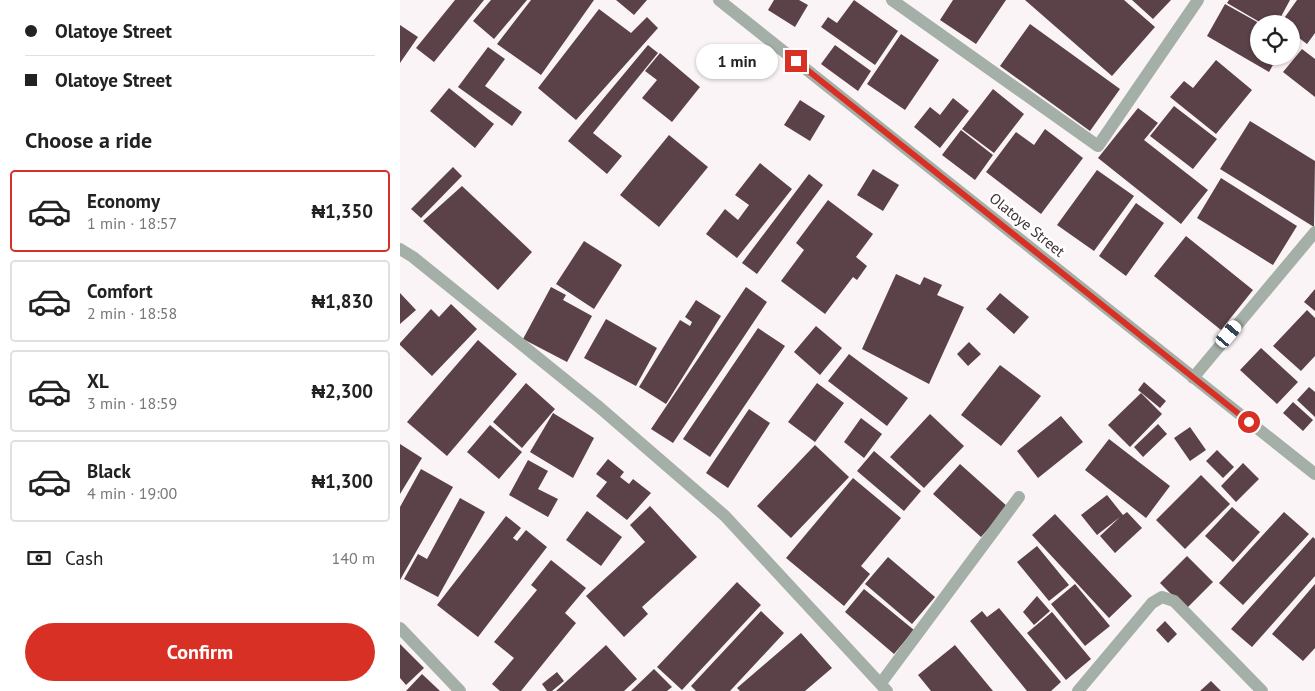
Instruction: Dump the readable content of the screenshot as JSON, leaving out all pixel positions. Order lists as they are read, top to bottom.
{
  "streets": {
    "street": ["Olatoye Street"]
  },
  "page": {
    "banner": ["Olatoye Street", "Olatoye Street"],
    "bubble": "1 min",
    "heading": "Choose a ride",
    "list": [
      {
        "name": "Economy",
        "note": "1 min · 18:57",
        "value": "₦1,350"
      },
      {
        "name": "Comfort",
        "note": "2 min · 18:58",
        "value": "₦1,830"
      },
      {
        "name": "XL",
        "note": "3 min · 18:59",
        "value": "₦2,300"
      },
      {
        "name": "Black",
        "note": "4 min · 19:00",
        "value": "₦1,300"
      }
    ],
    "pay": ["Cash", "140 m"],
    "buttons": "Confirm"
  }
}
